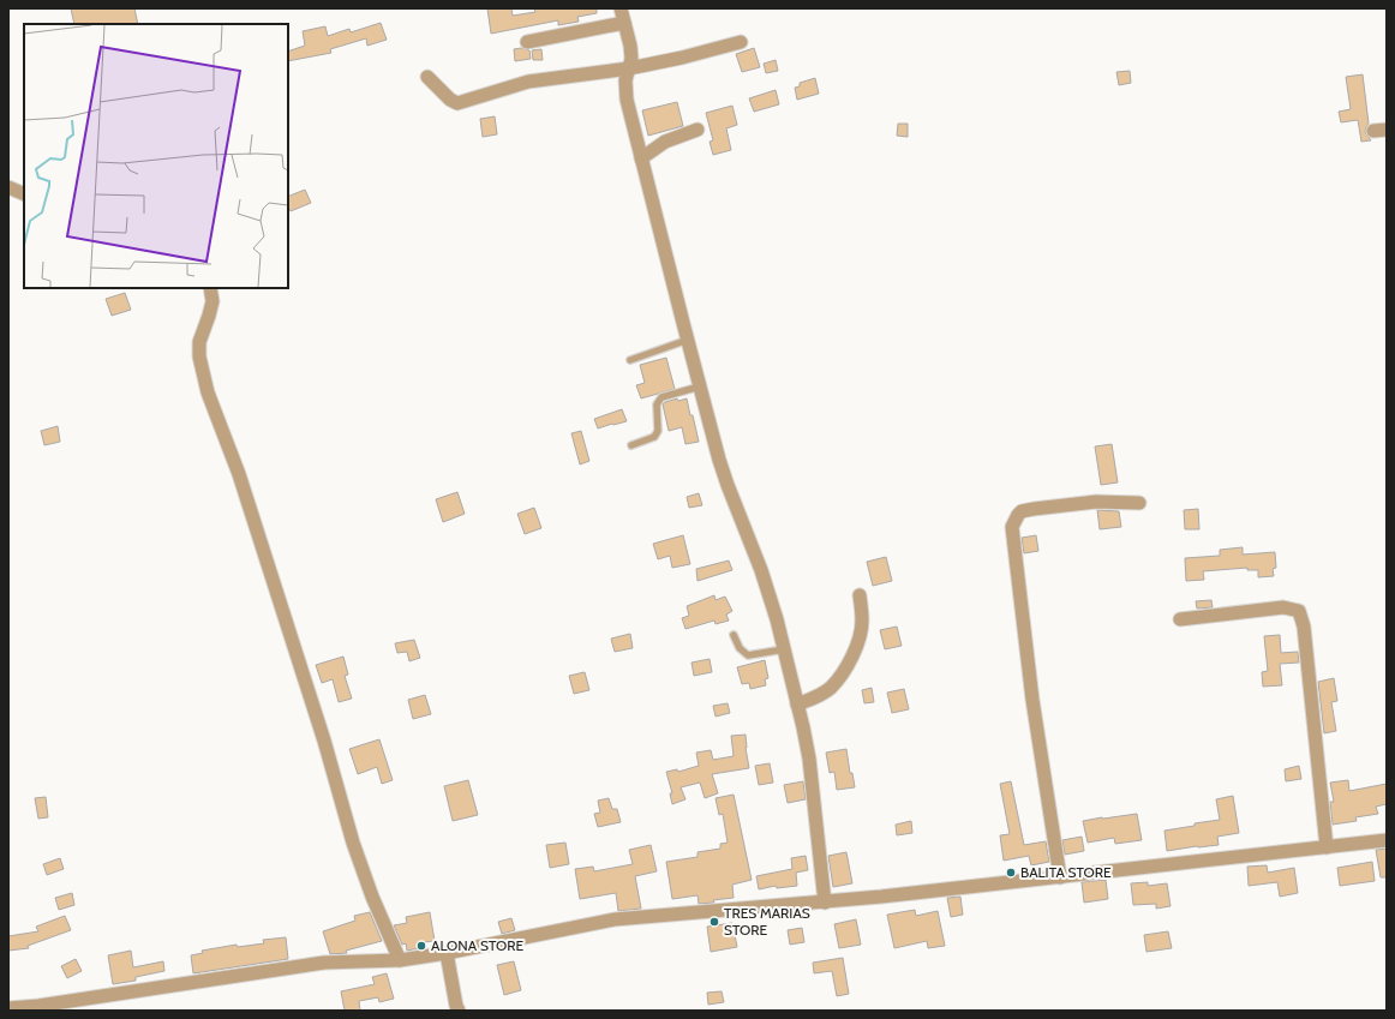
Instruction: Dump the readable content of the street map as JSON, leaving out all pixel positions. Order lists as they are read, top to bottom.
{
  "places": ["BALITA STORE", "TRES MARIAS STORE", "ALONA STORE"]
}
